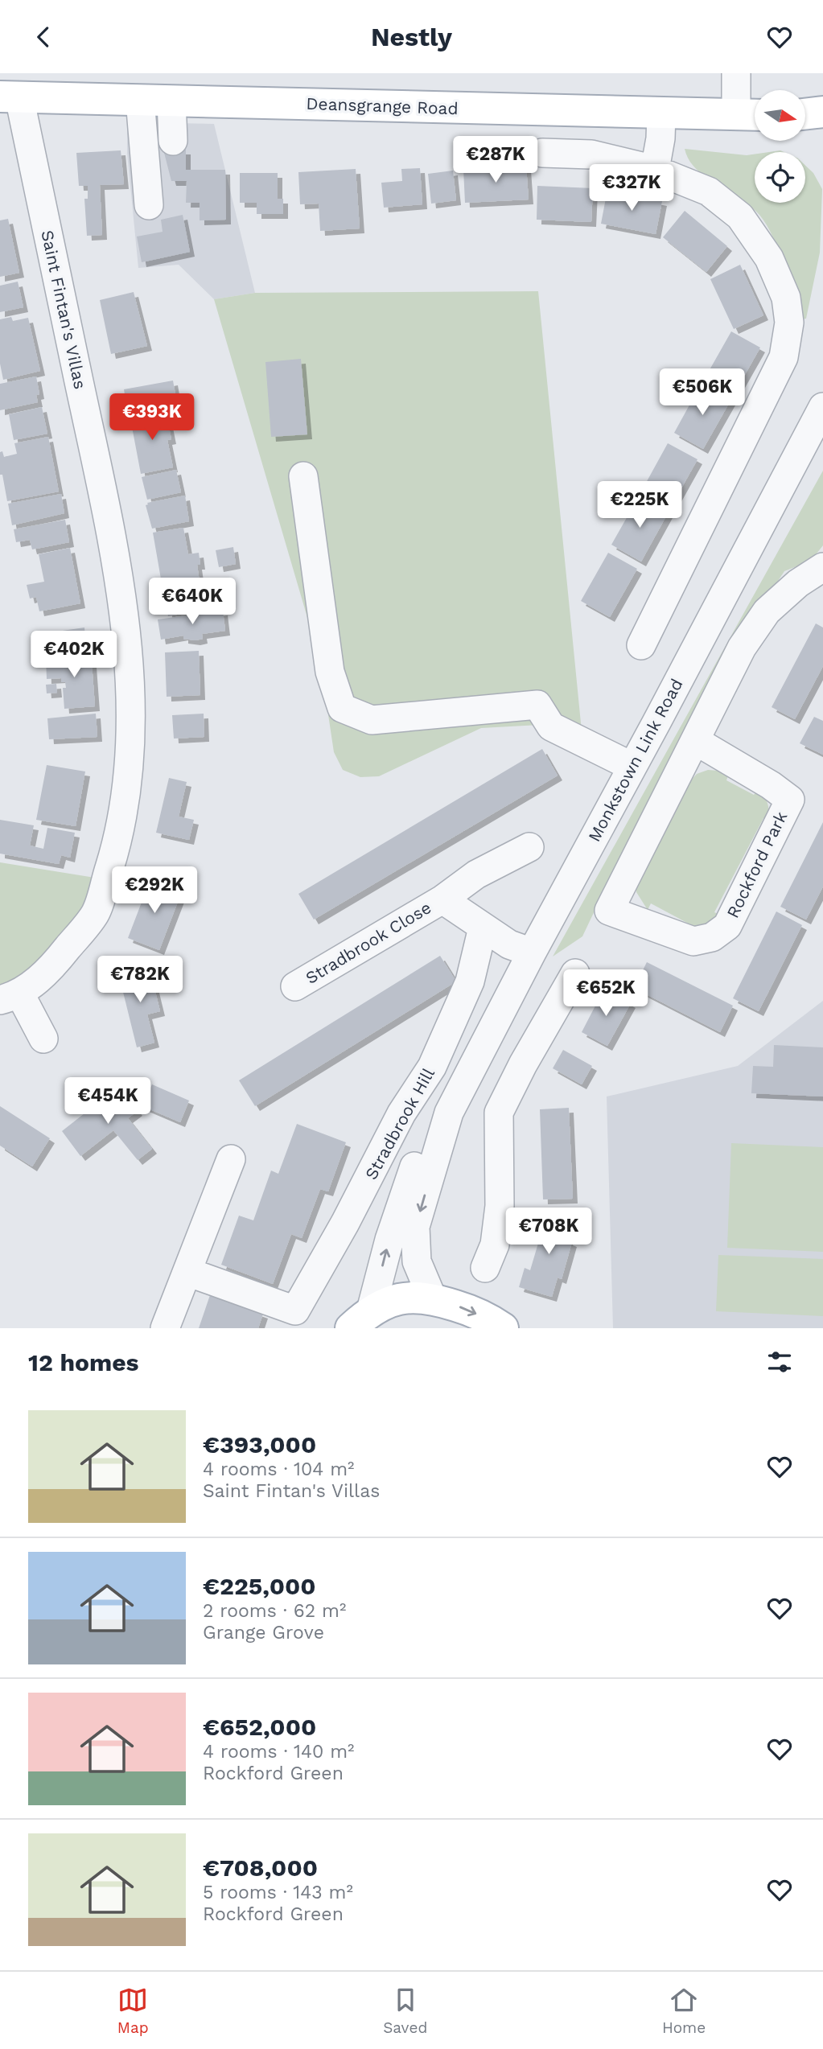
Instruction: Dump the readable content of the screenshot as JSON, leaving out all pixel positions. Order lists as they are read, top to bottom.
{
  "streets": {
    "main road": ["Deansgrange Road"],
    "street": [
      "Saint Fintan's Villas",
      "Monkstown Link Road",
      "Rockford Park",
      "Stradbrook Close",
      "Stradbrook Hill"
    ]
  },
  "crossings": [
    ["Deansgrange Road", "Saint Fintan's Villas"],
    ["Monkstown Link Road", "Stradbrook Close"],
    ["Stradbrook Close", "Stradbrook Hill"]
  ],
  "north": "right",
  "page": {
    "header": "Nestly",
    "price": [
      "€287K",
      "€327K",
      "€506K",
      "€393K",
      "€225K",
      "€640K",
      "€402K",
      "€292K",
      "€782K",
      "€652K",
      "€454K",
      "€708K"
    ],
    "heading": "12 homes",
    "list": [
      {
        "name": "€393,000",
        "note": "4 rooms · 104 m² · Saint Fintan's Villas"
      },
      {
        "name": "€225,000",
        "note": "2 rooms · 62 m² · Grange Grove"
      },
      {
        "name": "€652,000",
        "note": "4 rooms · 140 m² · Rockford Green"
      },
      {
        "name": "€708,000",
        "note": "5 rooms · 143 m² · Rockford Green"
      }
    ],
    "tabs": ["Map", "Saved", "Home"]
  }
}
